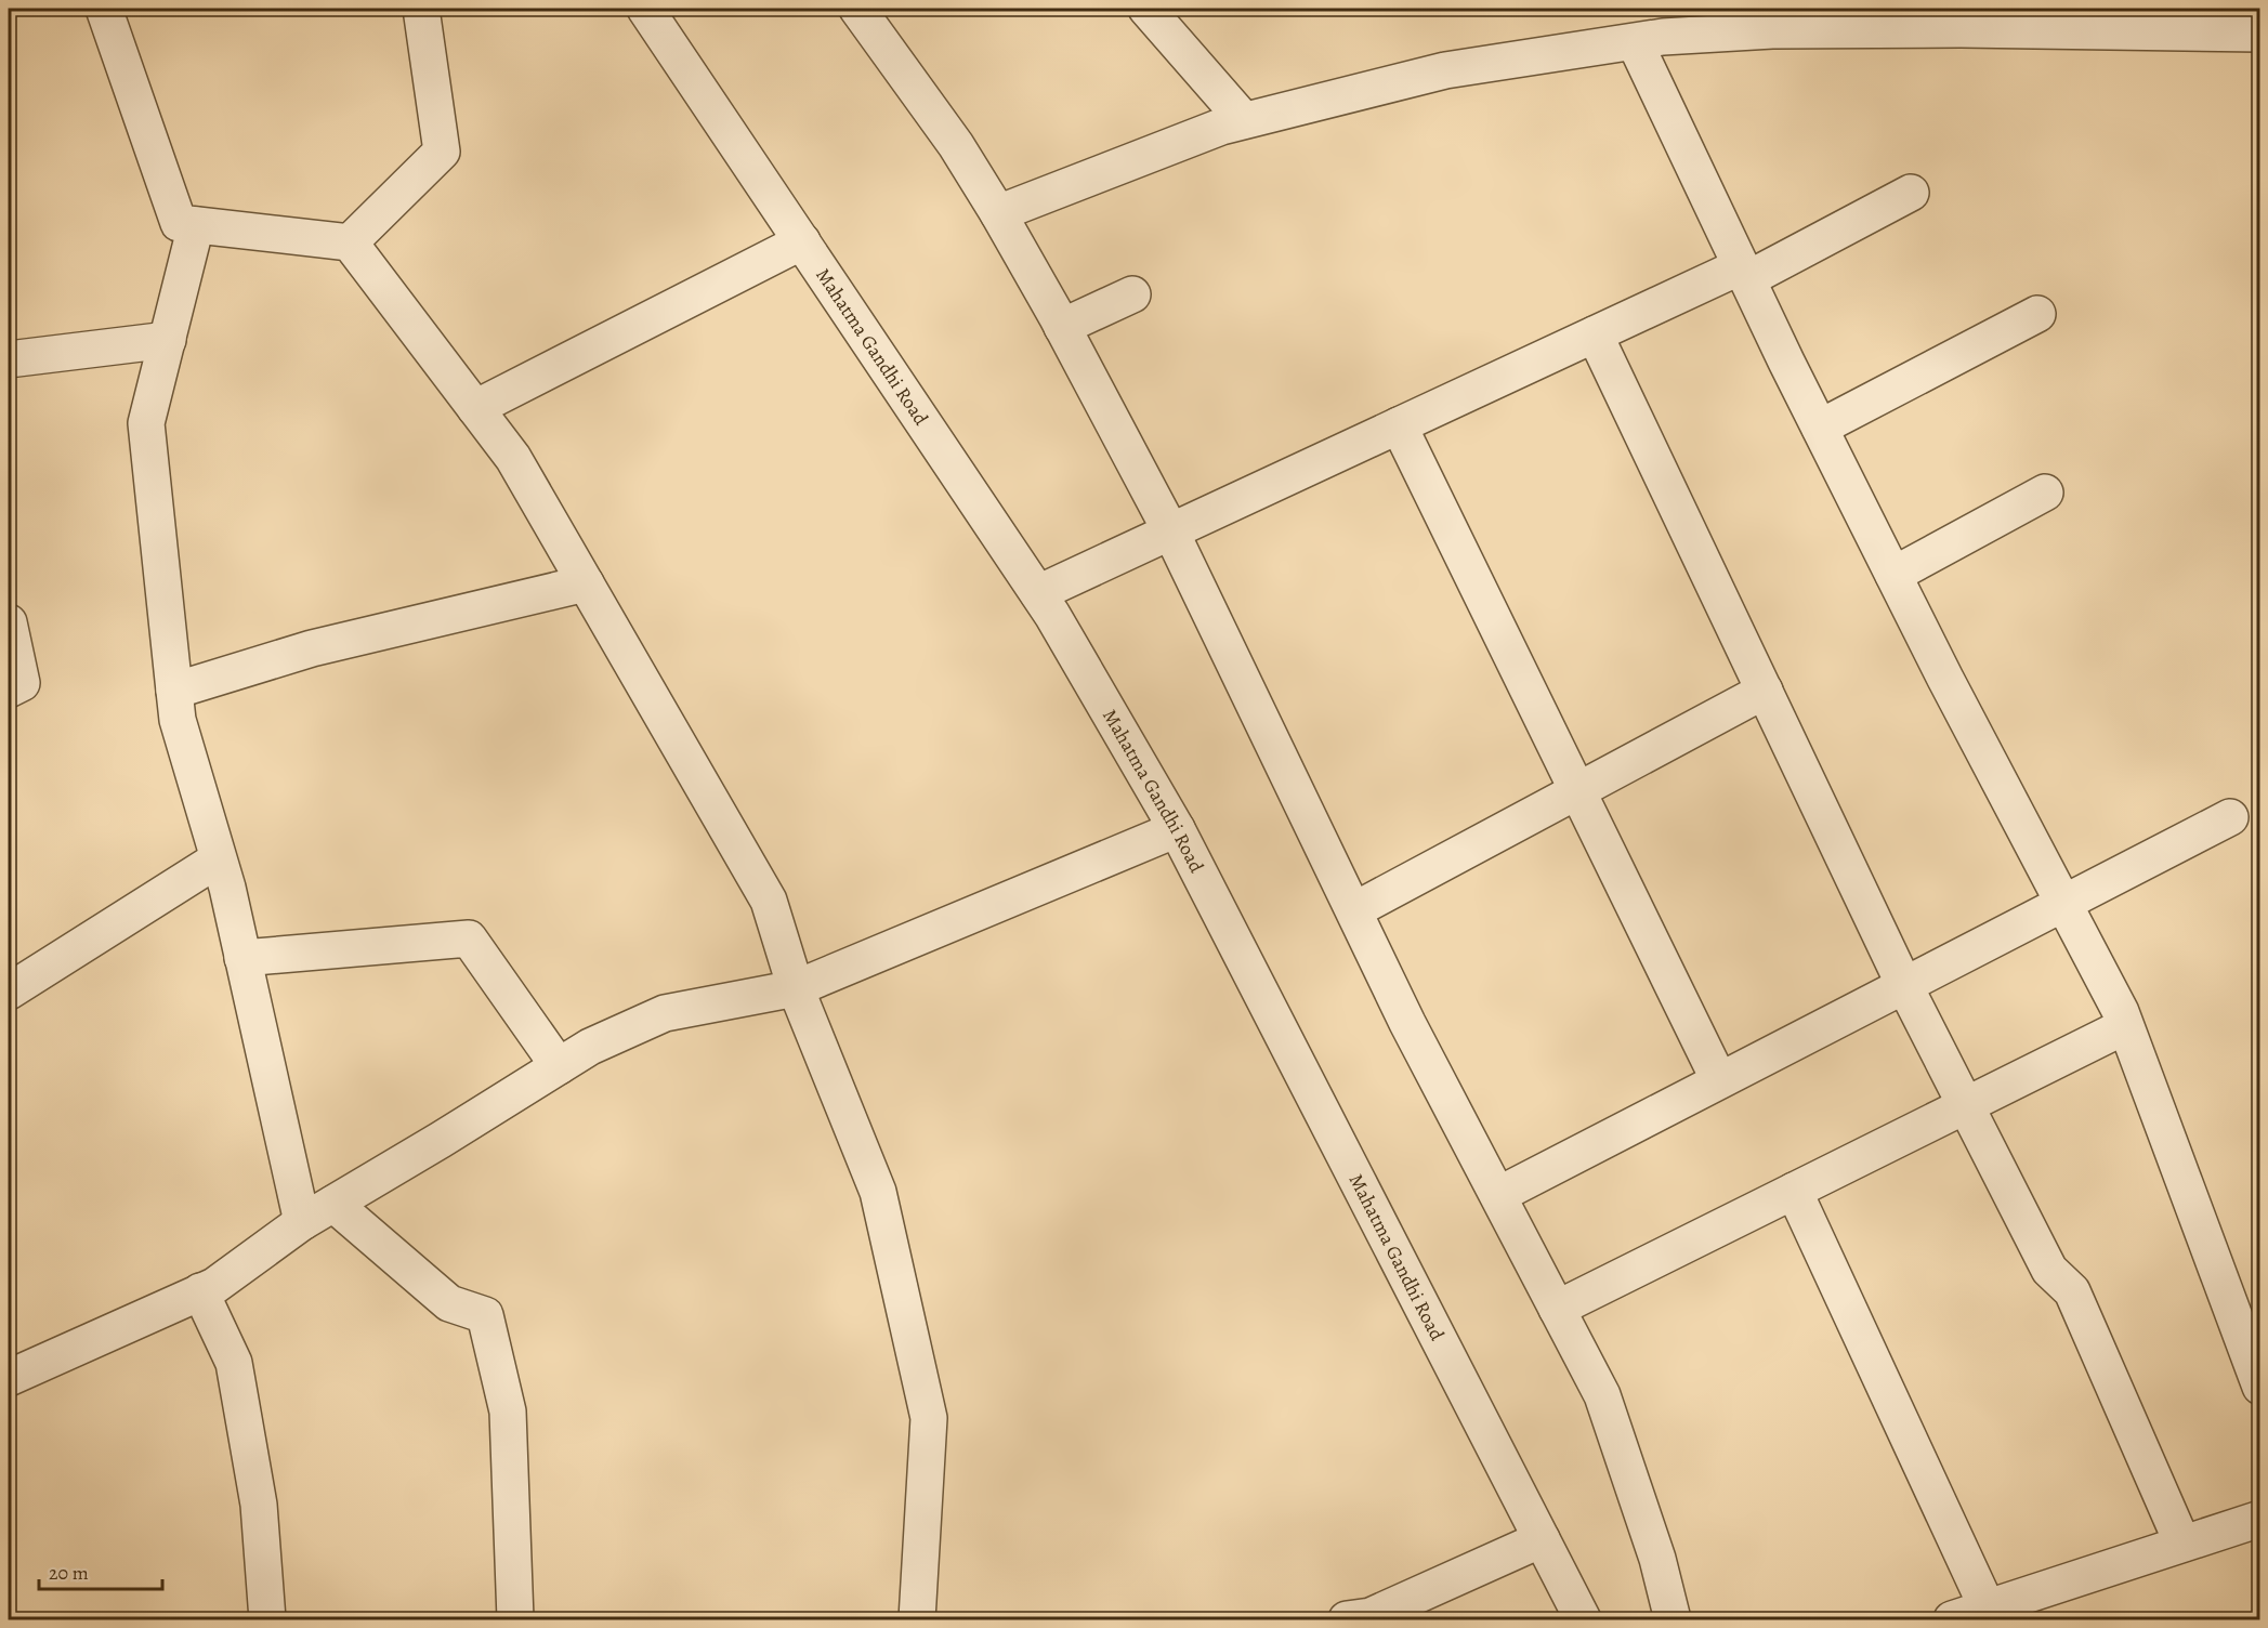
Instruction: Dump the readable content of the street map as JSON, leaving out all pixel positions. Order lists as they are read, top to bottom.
{
  "streets": {
    "street": ["Mahatma Gandhi Road"]
  },
  "scale_bar": "20 m"
}
